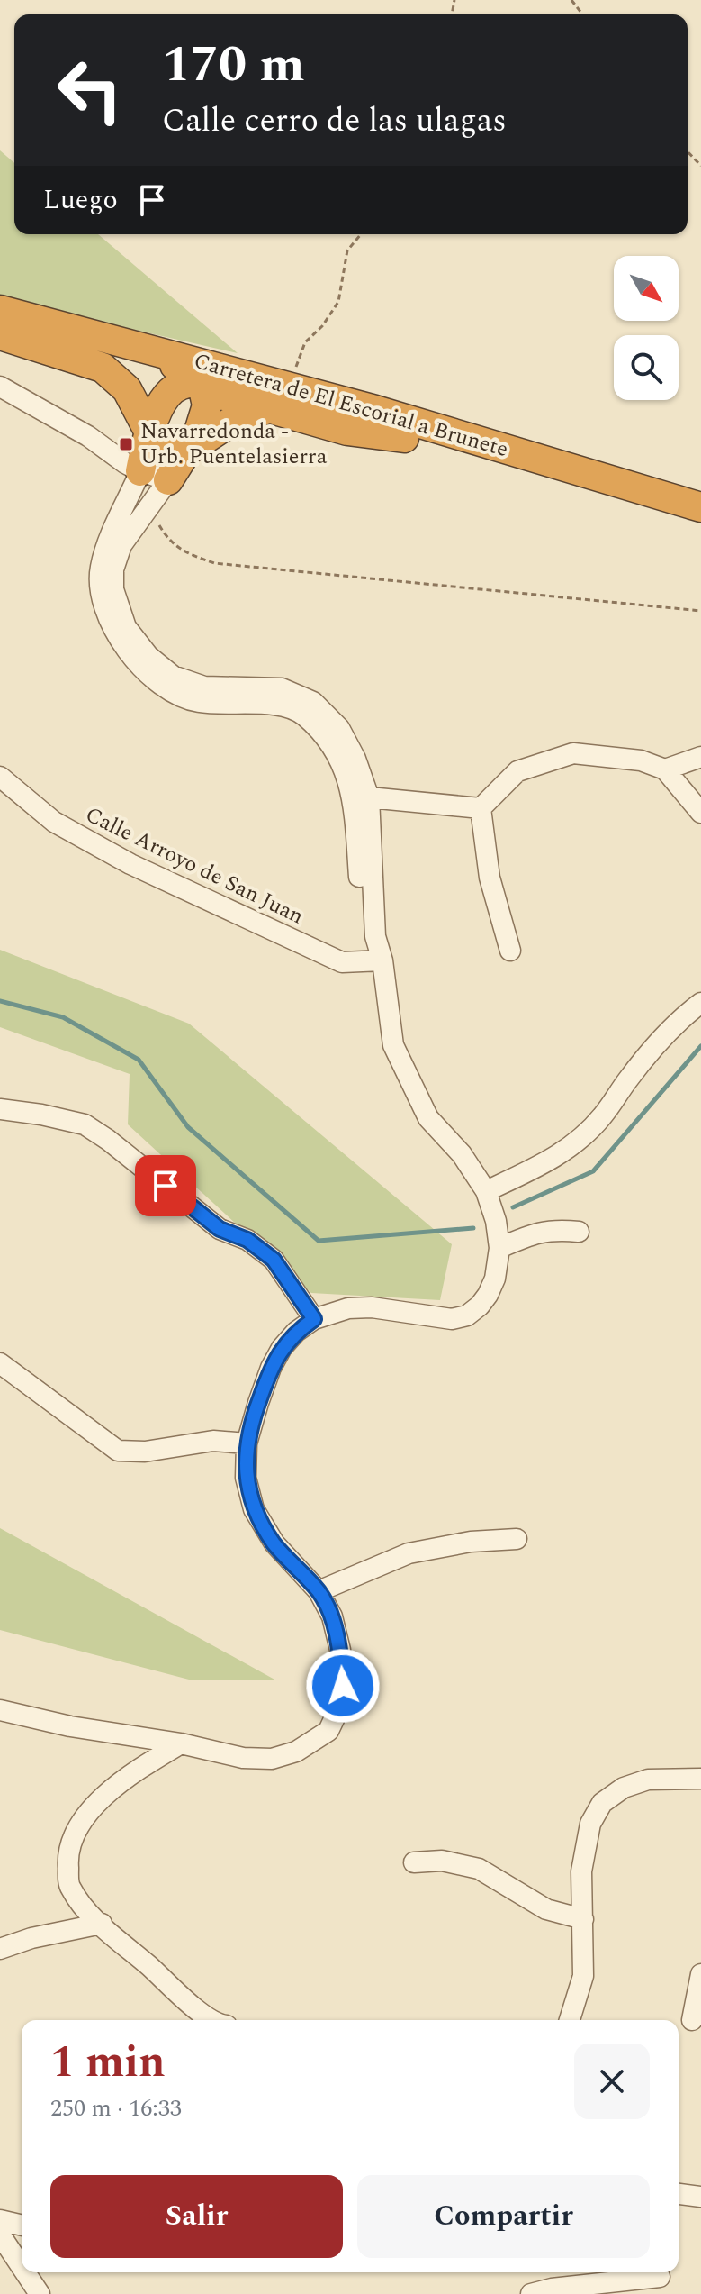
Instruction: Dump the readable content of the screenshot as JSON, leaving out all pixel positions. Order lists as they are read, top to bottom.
{
  "streets": {
    "highway": ["Carretera de El Escorial a Brunete"],
    "street": ["Calle Arroyo de San Juan"]
  },
  "places": {
    "transit": ["Navarredonda - Urb. Puentelasierra"]
  },
  "north": "bottom right",
  "page": {
    "turn": ["170 m", "Calle cerro de las ulagas"],
    "then": "Luego",
    "heading": ["1 min", "250 m · 16:33"],
    "buttons": ["Salir", "Compartir"]
  }
}
